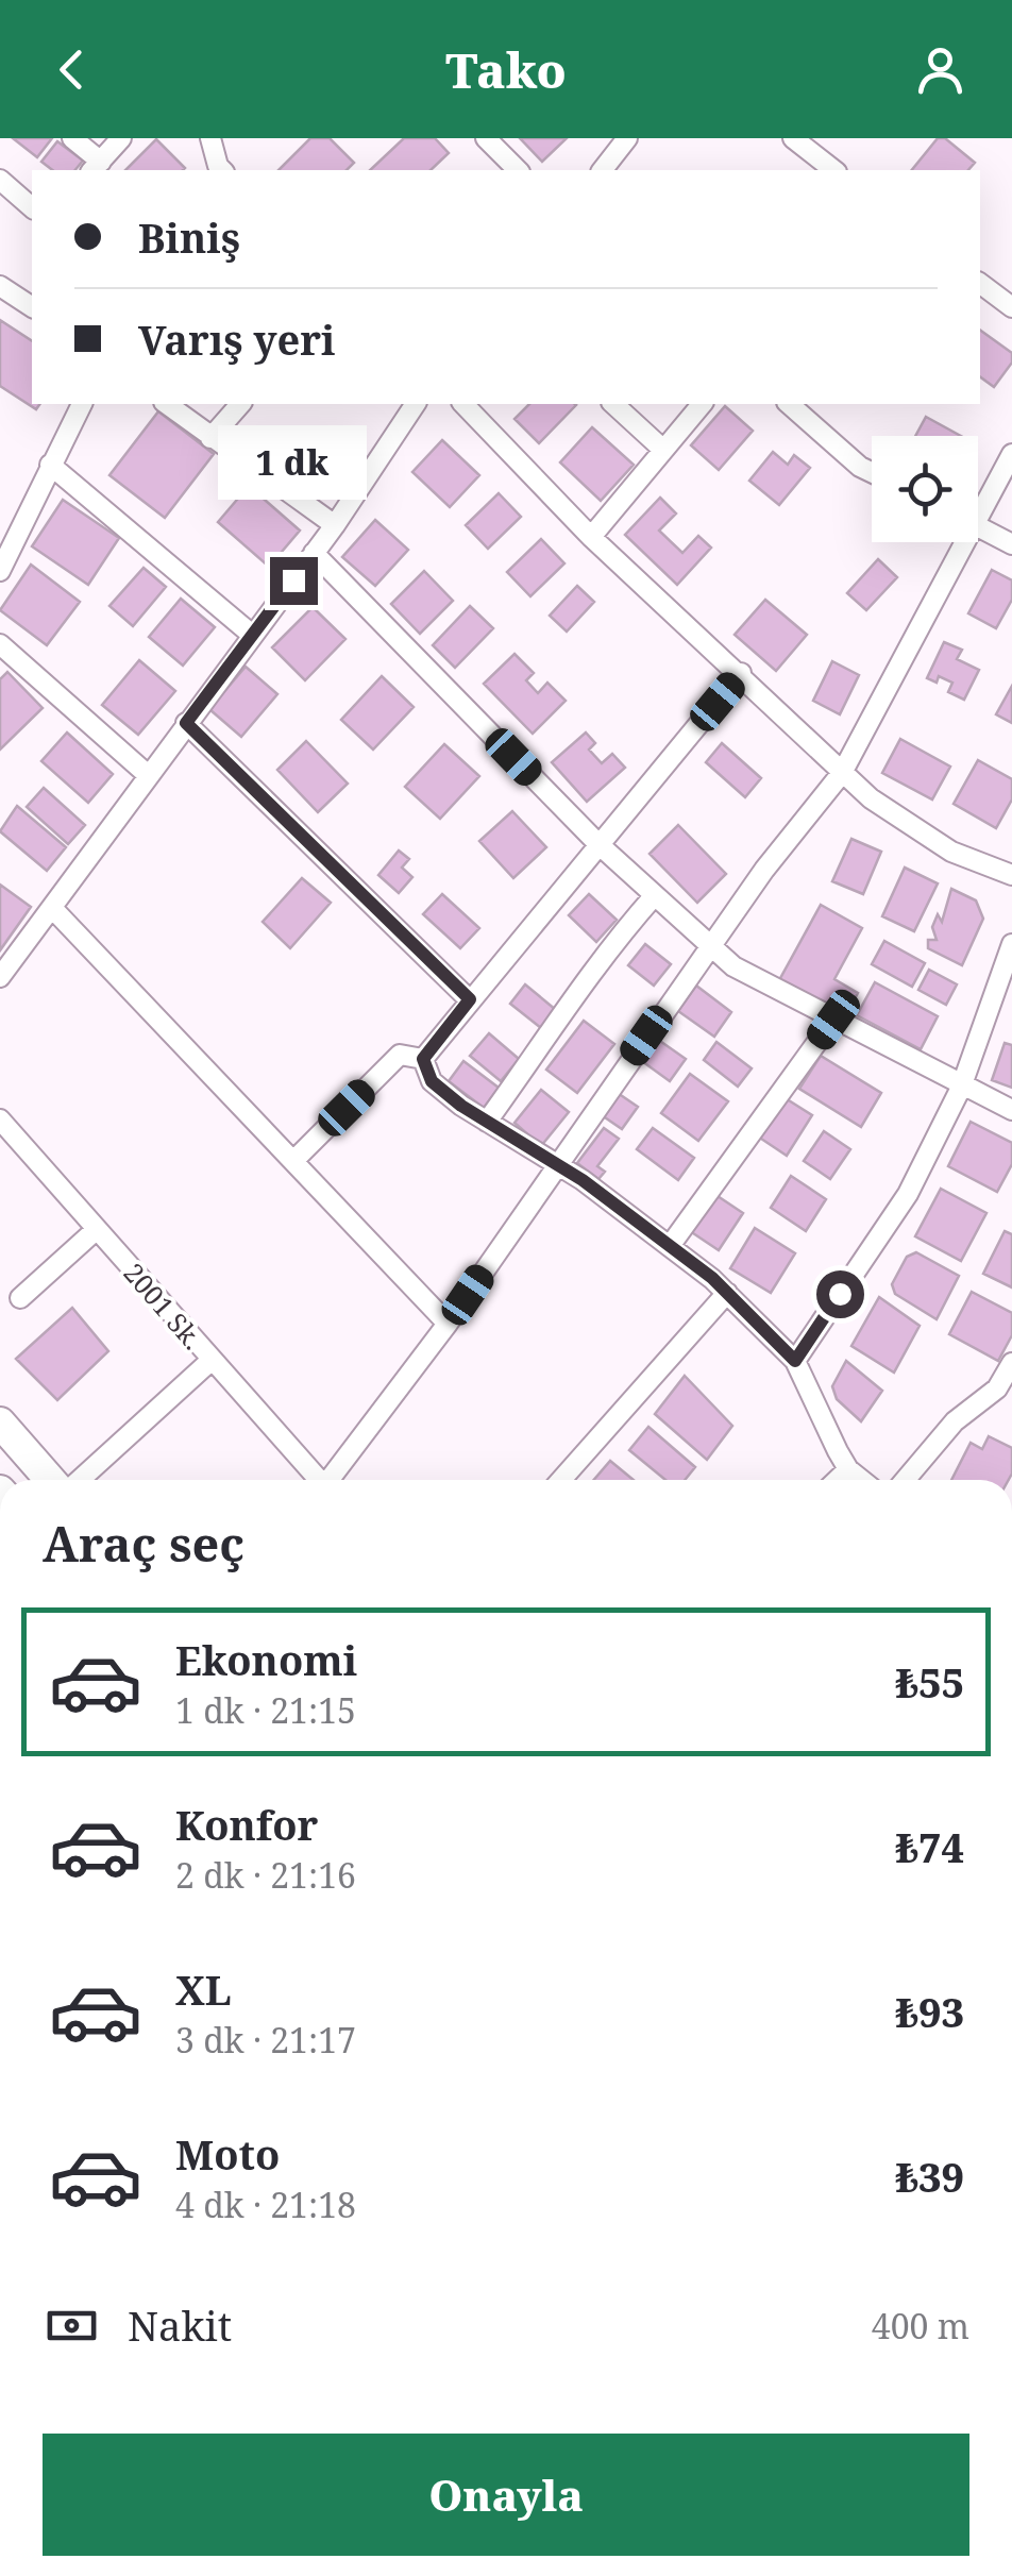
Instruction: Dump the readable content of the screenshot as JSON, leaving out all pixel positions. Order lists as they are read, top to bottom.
{
  "streets": {
    "street": ["2001 Sk."]
  },
  "page": {
    "header": "Tako",
    "banner": ["Biniş", "Varış yeri"],
    "bubble": "1 dk",
    "heading": "Araç seç",
    "list": [
      {
        "name": "Ekonomi",
        "note": "1 dk · 21:15",
        "value": "₺55"
      },
      {
        "name": "Konfor",
        "note": "2 dk · 21:16",
        "value": "₺74"
      },
      {
        "name": "XL",
        "note": "3 dk · 21:17",
        "value": "₺93"
      },
      {
        "name": "Moto",
        "note": "4 dk · 21:18",
        "value": "₺39"
      }
    ],
    "pay": ["Nakit", "400 m"],
    "buttons": "Onayla"
  }
}
